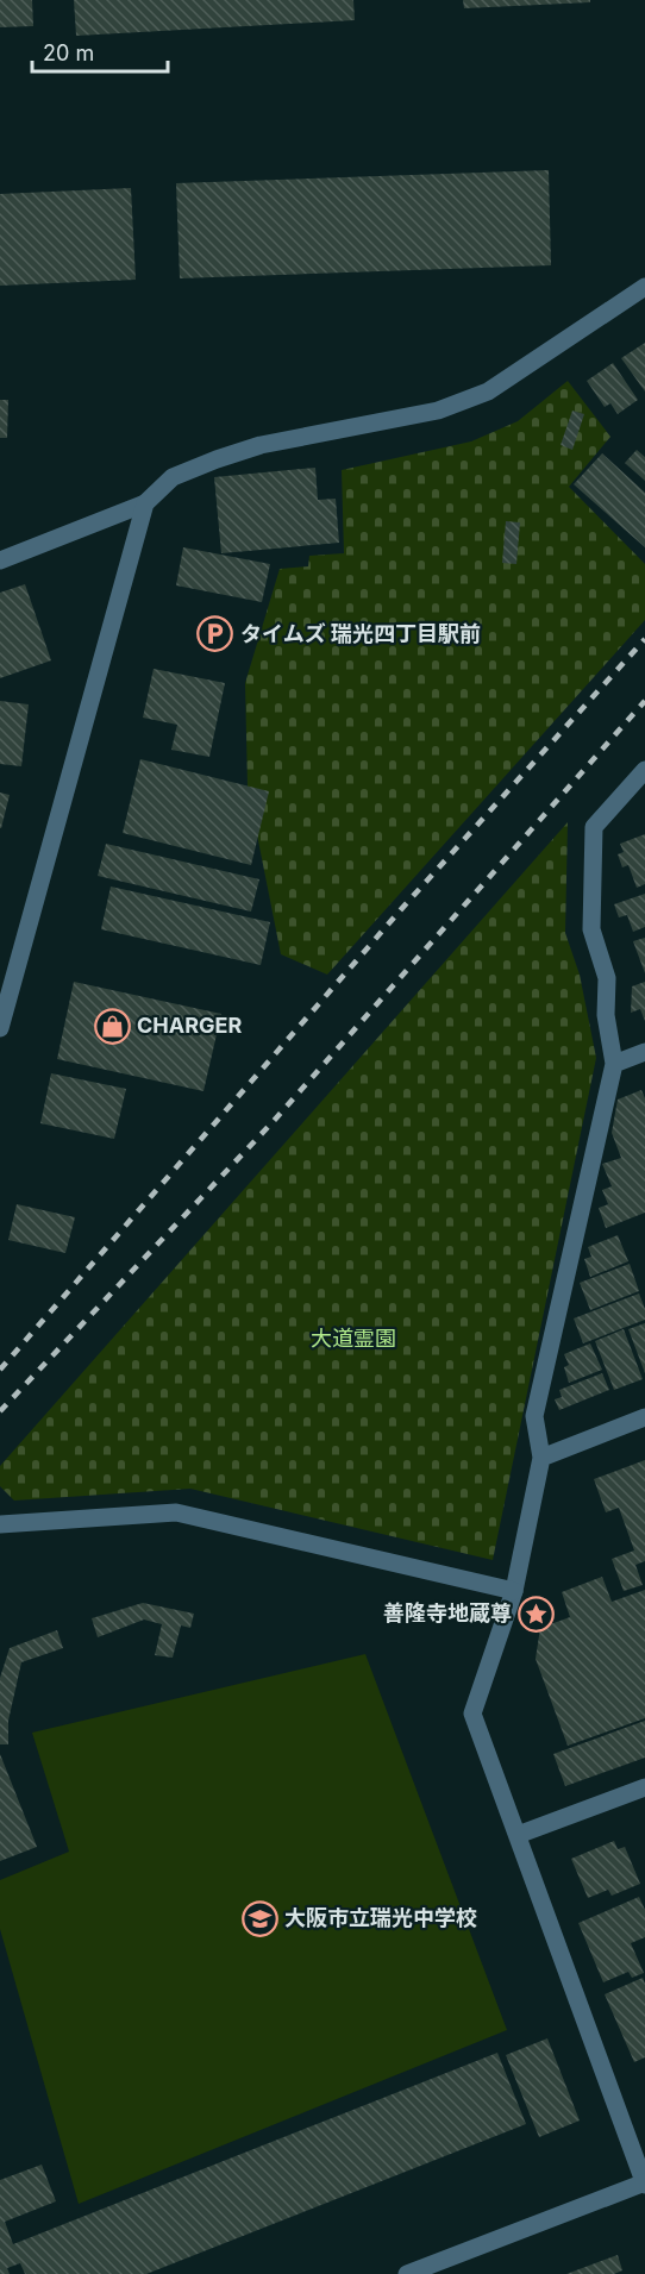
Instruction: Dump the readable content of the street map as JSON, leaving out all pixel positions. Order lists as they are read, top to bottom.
{
  "parks": ["大道霊園"],
  "places": {
    "parking": ["タイムズ 瑞光四丁目駅前"],
    "shop": ["CHARGER"],
    "place": ["善隆寺地蔵尊"],
    "school or university": ["大阪市立瑞光中学校"]
  },
  "scale_bar": "20 m"
}
